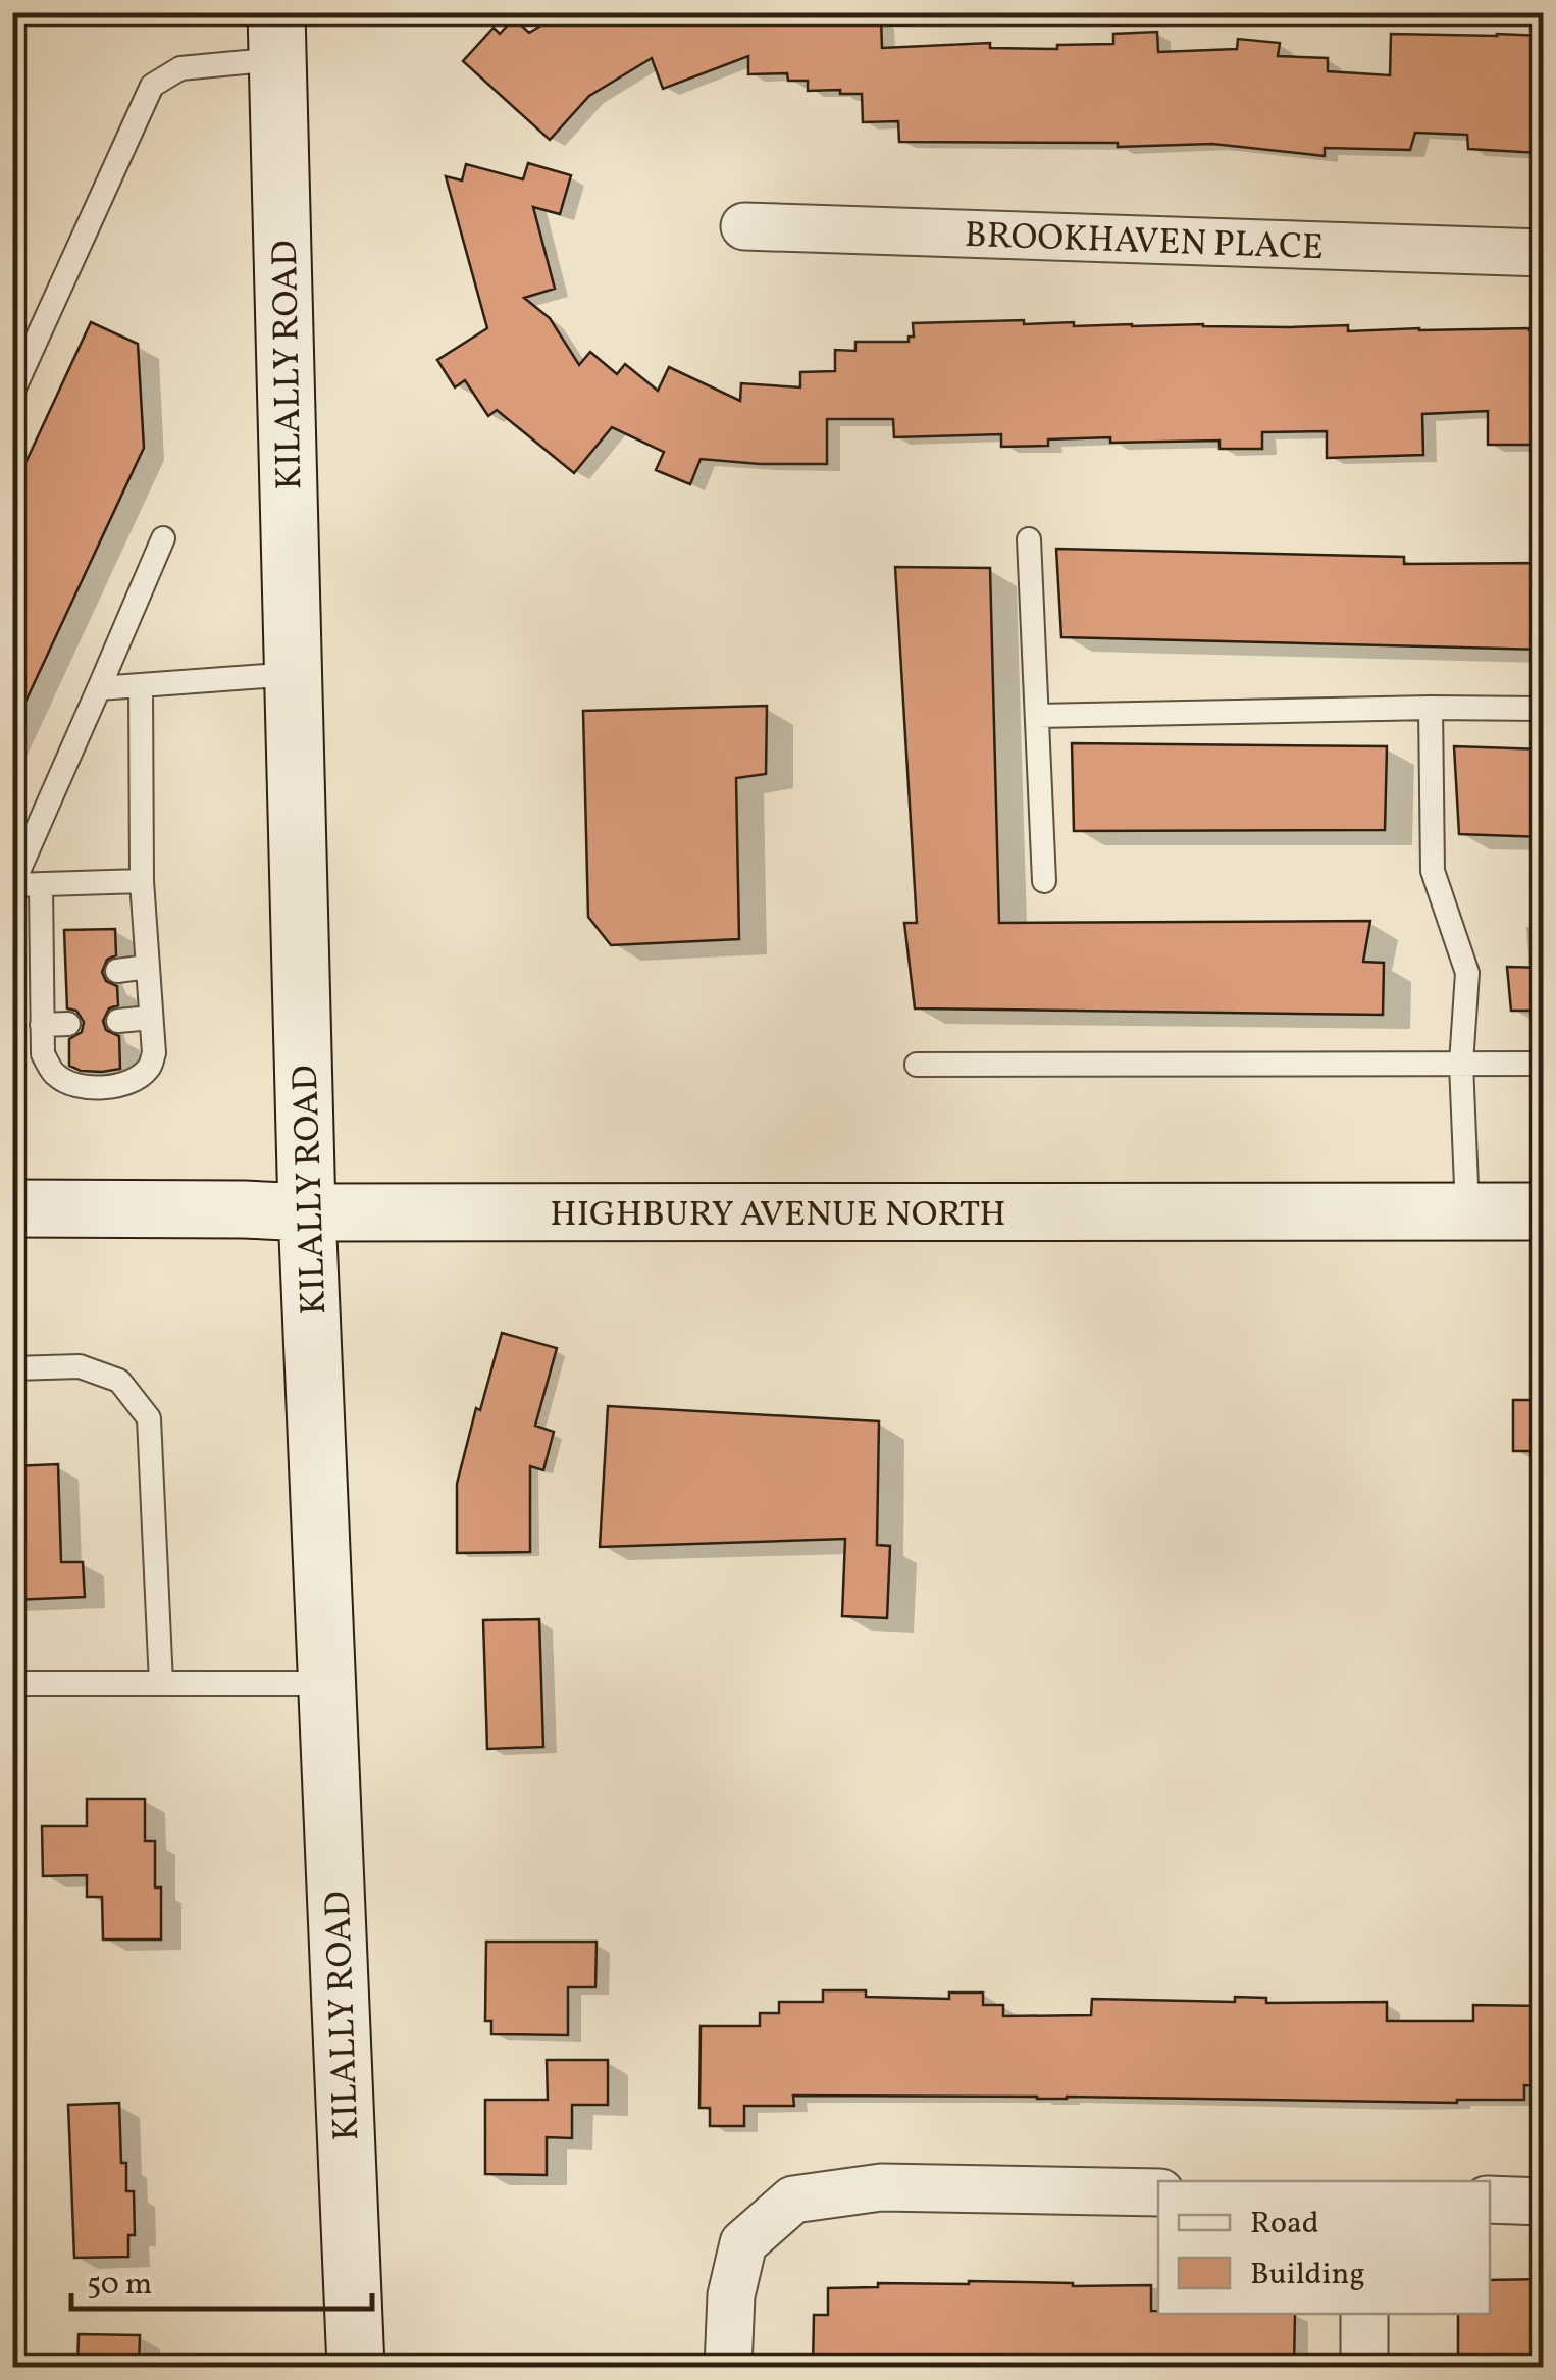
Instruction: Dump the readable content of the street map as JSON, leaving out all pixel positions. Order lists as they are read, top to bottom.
{
  "streets": {
    "street": ["BROOKHAVEN PLACE", "KILALLY ROAD", "HIGHBURY AVENUE NORTH"]
  },
  "crossings": [
    ["KILALLY ROAD", "HIGHBURY AVENUE NORTH"]
  ],
  "legend": ["Road", "Building"],
  "scale_bar": "50 m"
}
